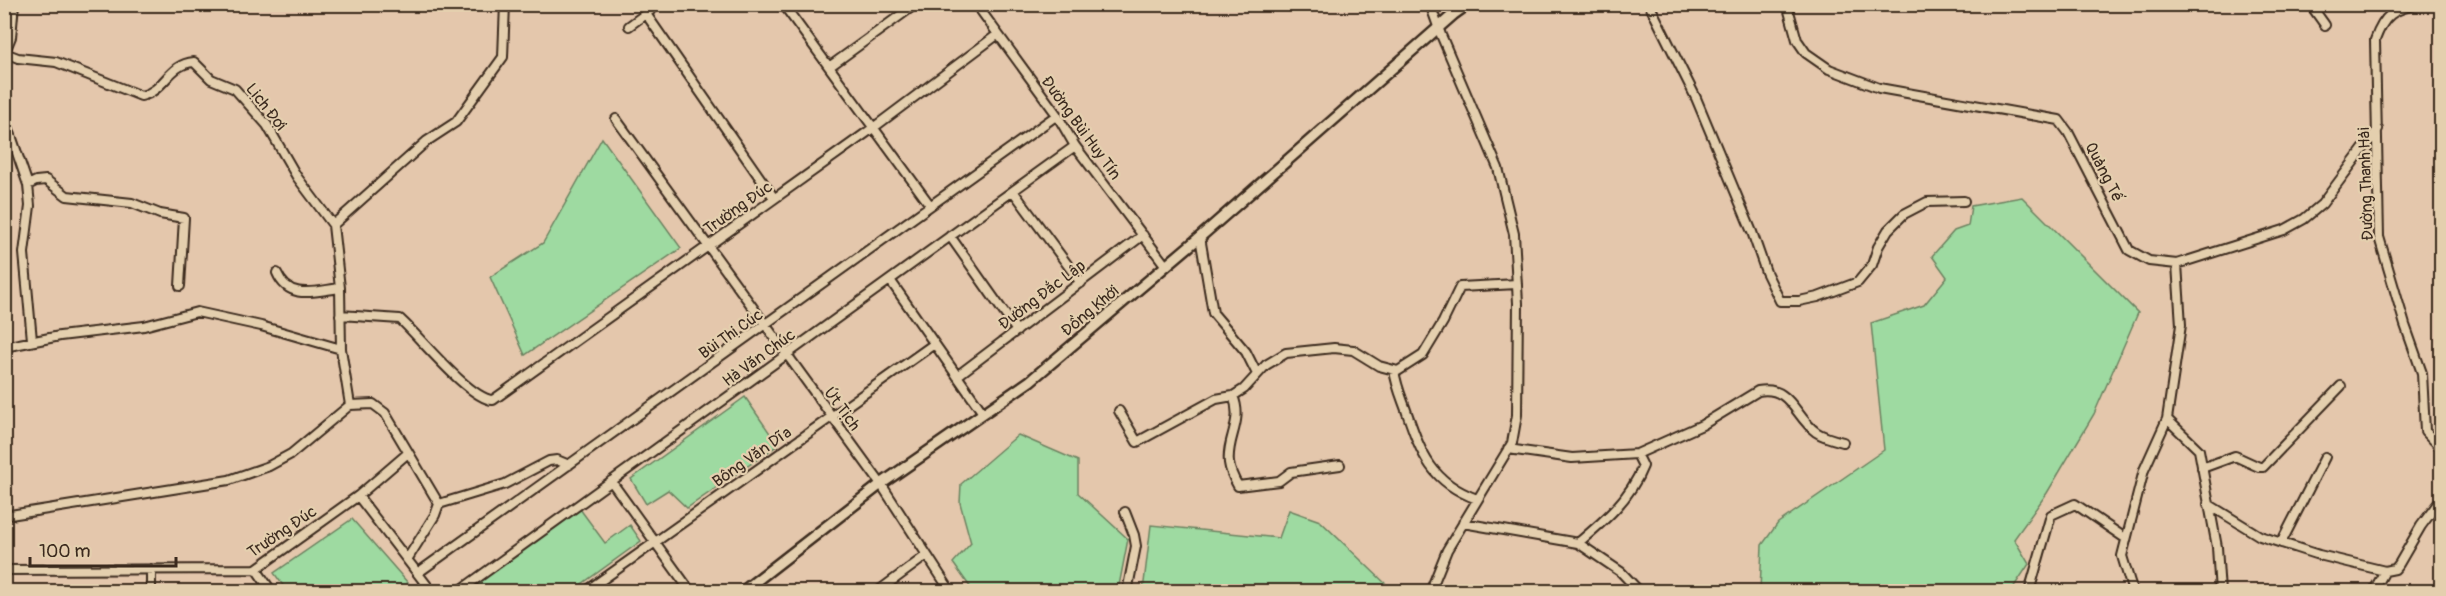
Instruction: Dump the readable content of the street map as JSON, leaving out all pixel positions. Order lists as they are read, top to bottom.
{
  "streets": {
    "street": [
      "Lịch Đợi",
      "Đường Bùi Huy Tín",
      "Quảng Tế",
      "Đường Thanh Hải",
      "Trường Đúc",
      "Đường Đắc Lập",
      "Đồng Khởi",
      "Bùi Thị Cúc",
      "Hà Văn Chúc",
      "Út Tịch",
      "Bông Văn Dĩa"
    ]
  },
  "crossings": [
    ["Đường Bùi Huy Tín", "Trường Đúc"],
    ["Đường Bùi Huy Tín", "Đường Đắc Lập"],
    ["Đường Bùi Huy Tín", "Đồng Khởi"],
    ["Đường Bùi Huy Tín", "Bùi Thị Cúc"],
    ["Đường Bùi Huy Tín", "Hà Văn Chúc"],
    ["Quảng Tế", "Đường Thanh Hải"],
    ["Trường Đúc", "Út Tịch"],
    ["Đồng Khởi", "Út Tịch"],
    ["Bùi Thị Cúc", "Út Tịch"],
    ["Hà Văn Chúc", "Út Tịch"],
    ["Út Tịch", "Bông Văn Dĩa"]
  ],
  "scale_bar": "100 m"
}
